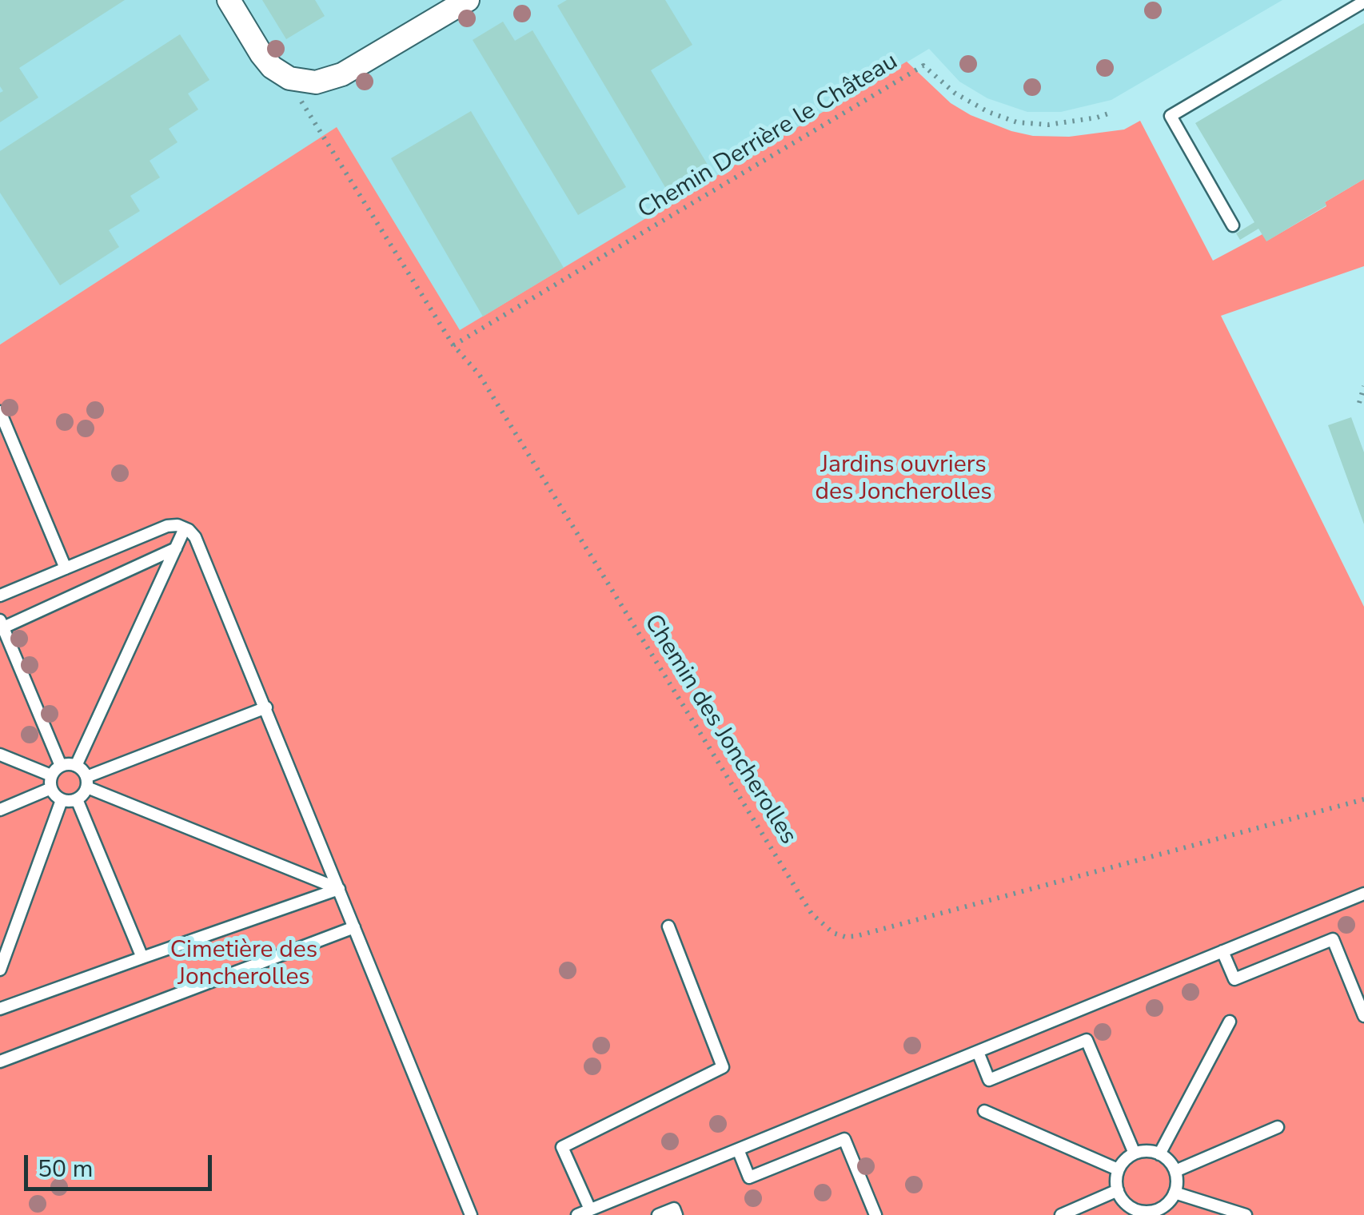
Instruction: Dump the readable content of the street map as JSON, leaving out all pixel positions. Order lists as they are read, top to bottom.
{
  "streets": {
    "path": ["Chemin Derrière le Château", "Chemin des Joncherolles"]
  },
  "crossings": [
    ["Chemin Derrière le Château", "Chemin des Joncherolles"]
  ],
  "parks": ["Jardins ouvriers des Joncherolles", "Cimetière des Joncherolles"],
  "scale_bar": "50 m"
}
